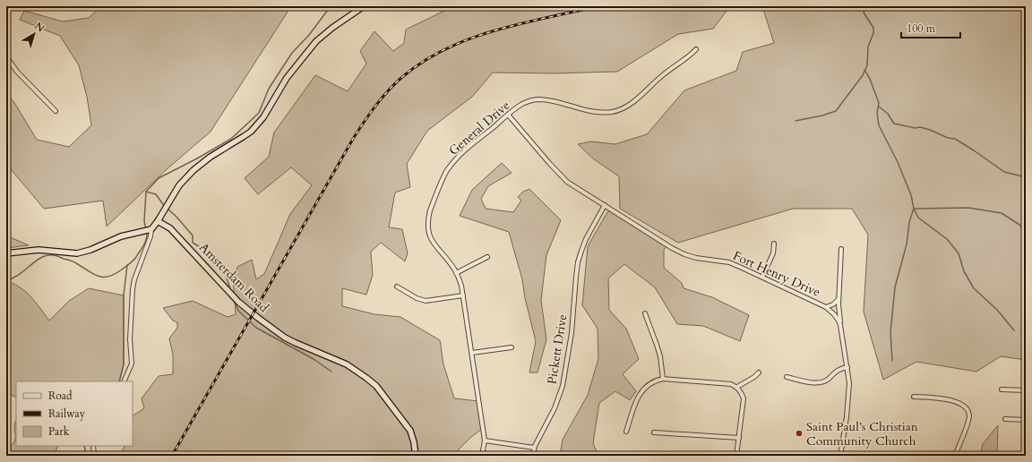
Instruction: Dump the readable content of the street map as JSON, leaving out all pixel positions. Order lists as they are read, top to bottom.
{
  "streets": {
    "street": [
      "General Drive",
      "Fort Henry Drive",
      "Amsterdam Road",
      "Pickett Drive"
    ]
  },
  "crossings": [
    ["General Drive", "Fort Henry Drive"],
    ["Fort Henry Drive", "Pickett Drive"]
  ],
  "places": ["Saint Paul’s Christian Community Church"],
  "legend": ["Road", "Railway", "Park"],
  "scale_bar": "100 m",
  "north": "top right"
}
